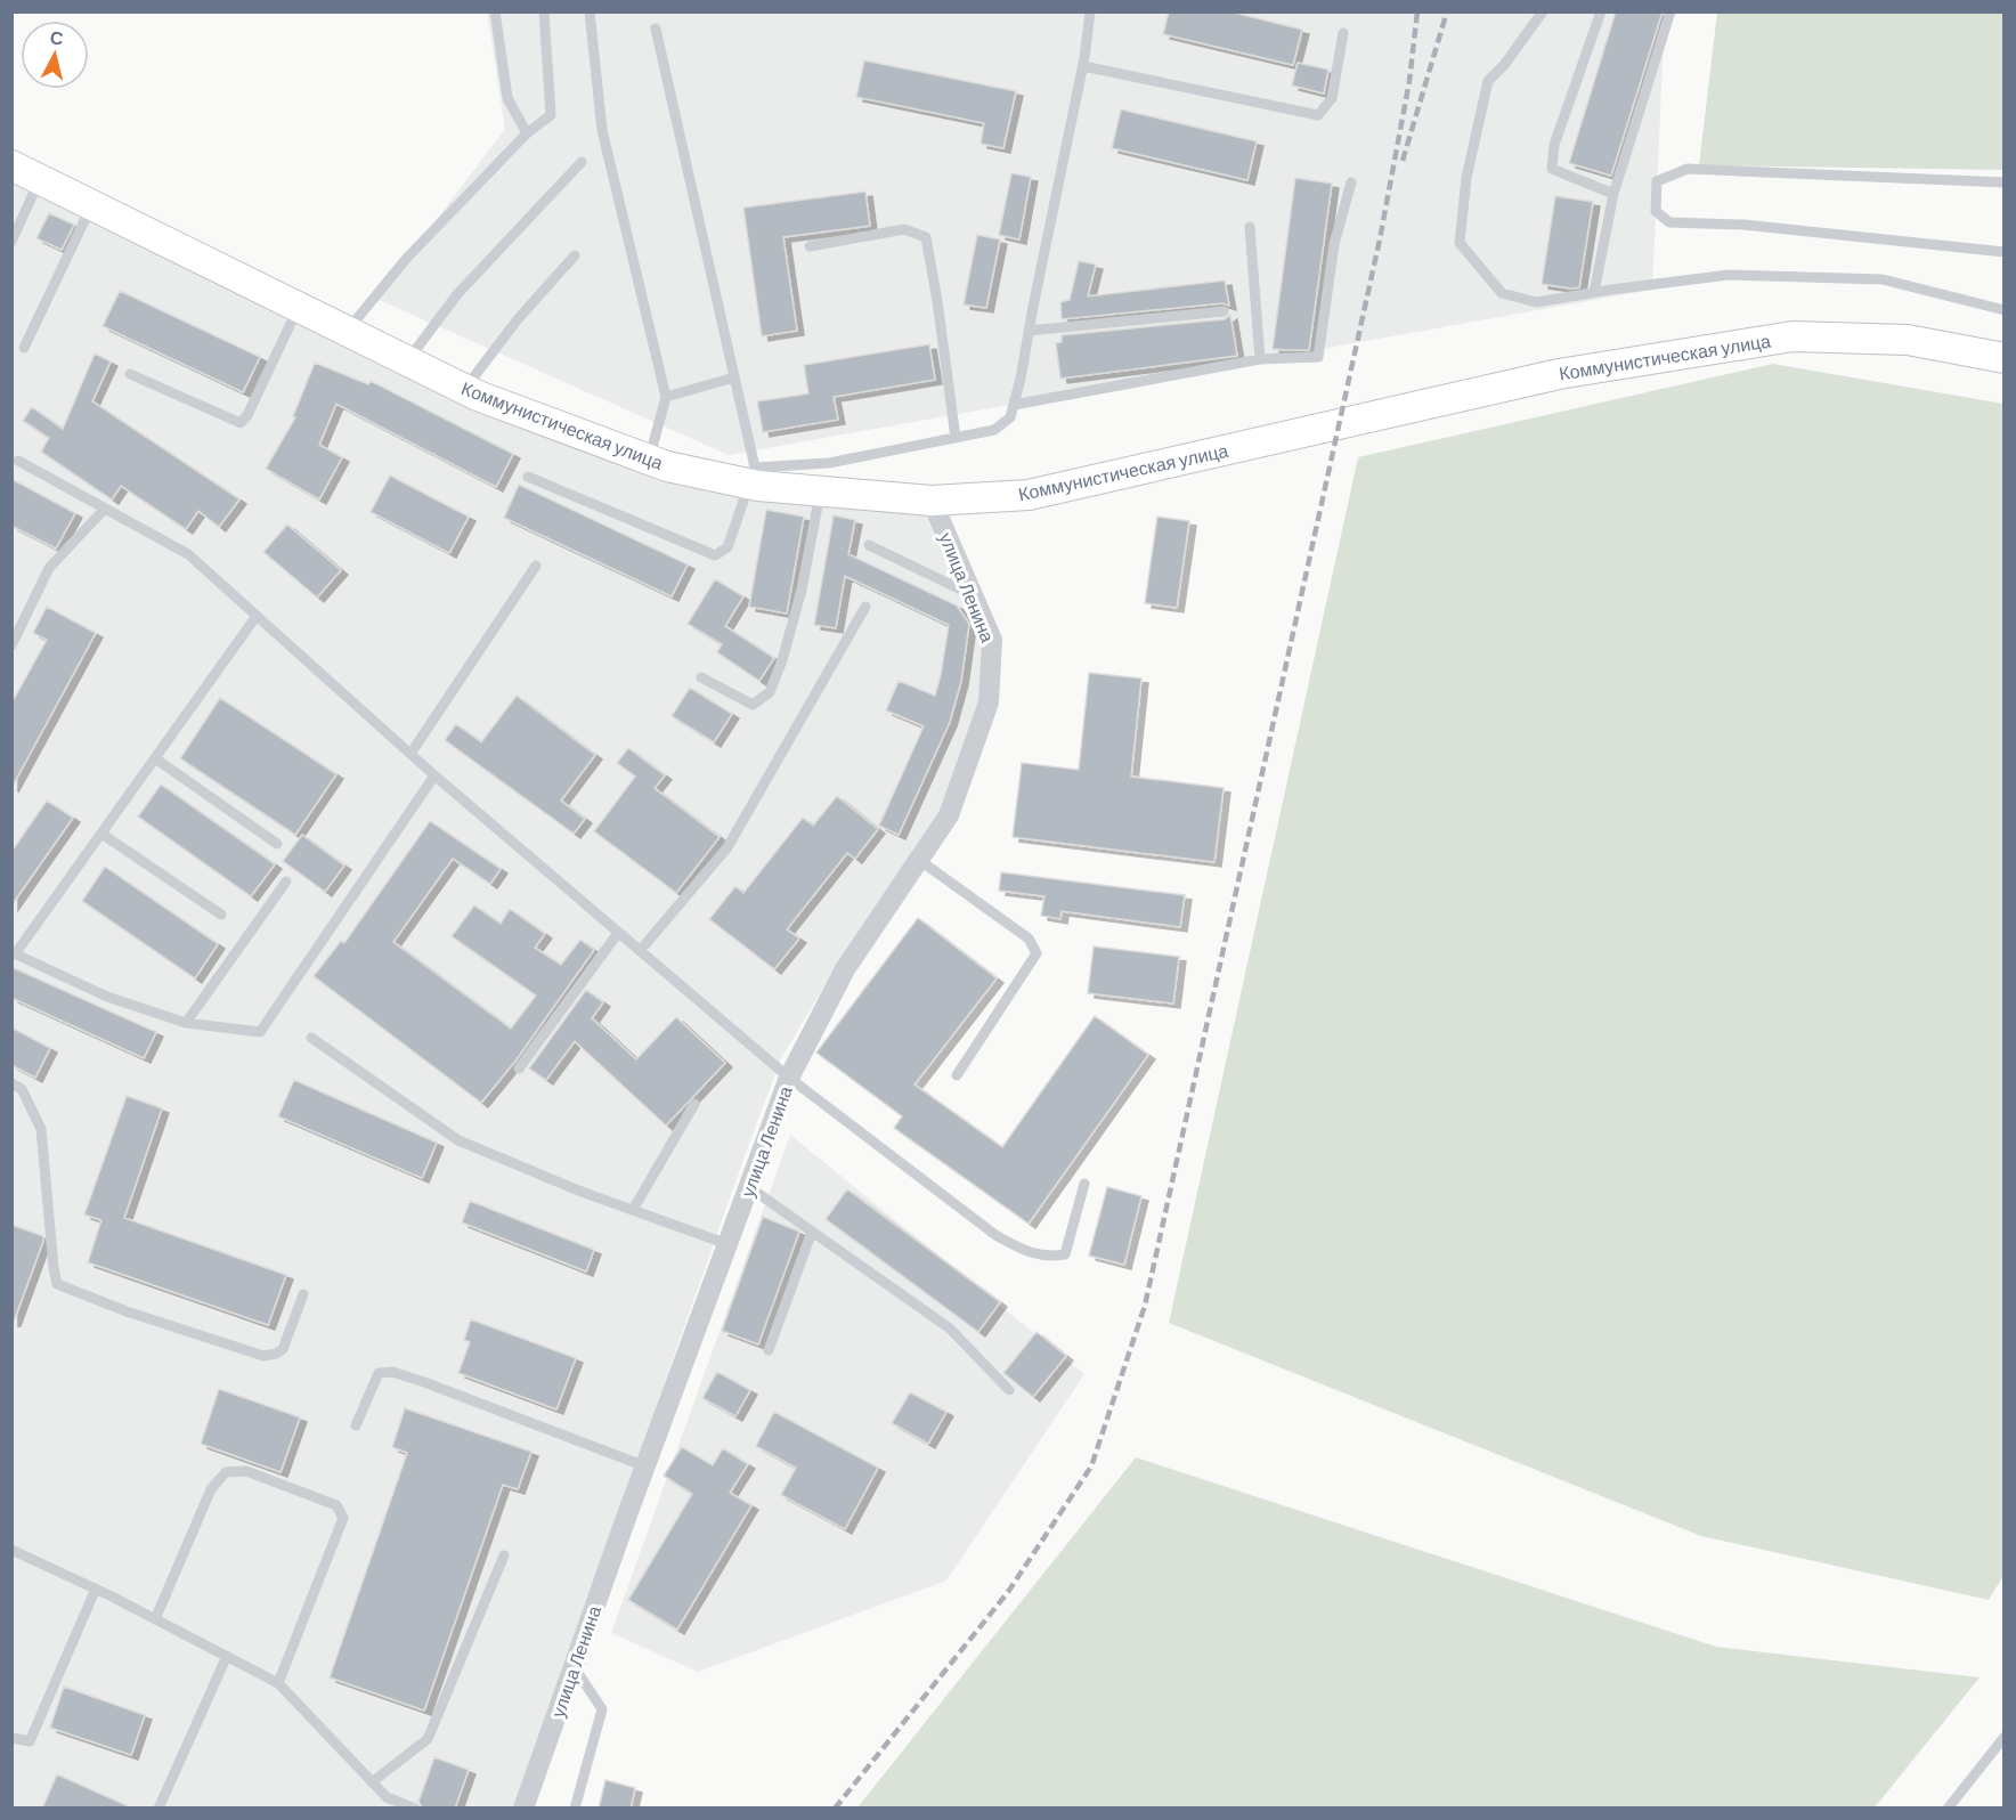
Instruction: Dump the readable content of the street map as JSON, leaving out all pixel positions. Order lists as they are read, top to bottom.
{
  "streets": {
    "main road": ["Коммунистическая улица"],
    "street": ["улица Ленина"]
  },
  "crossings": [
    ["Коммунистическая улица", "улица Ленина"]
  ],
  "north": "top"
}
